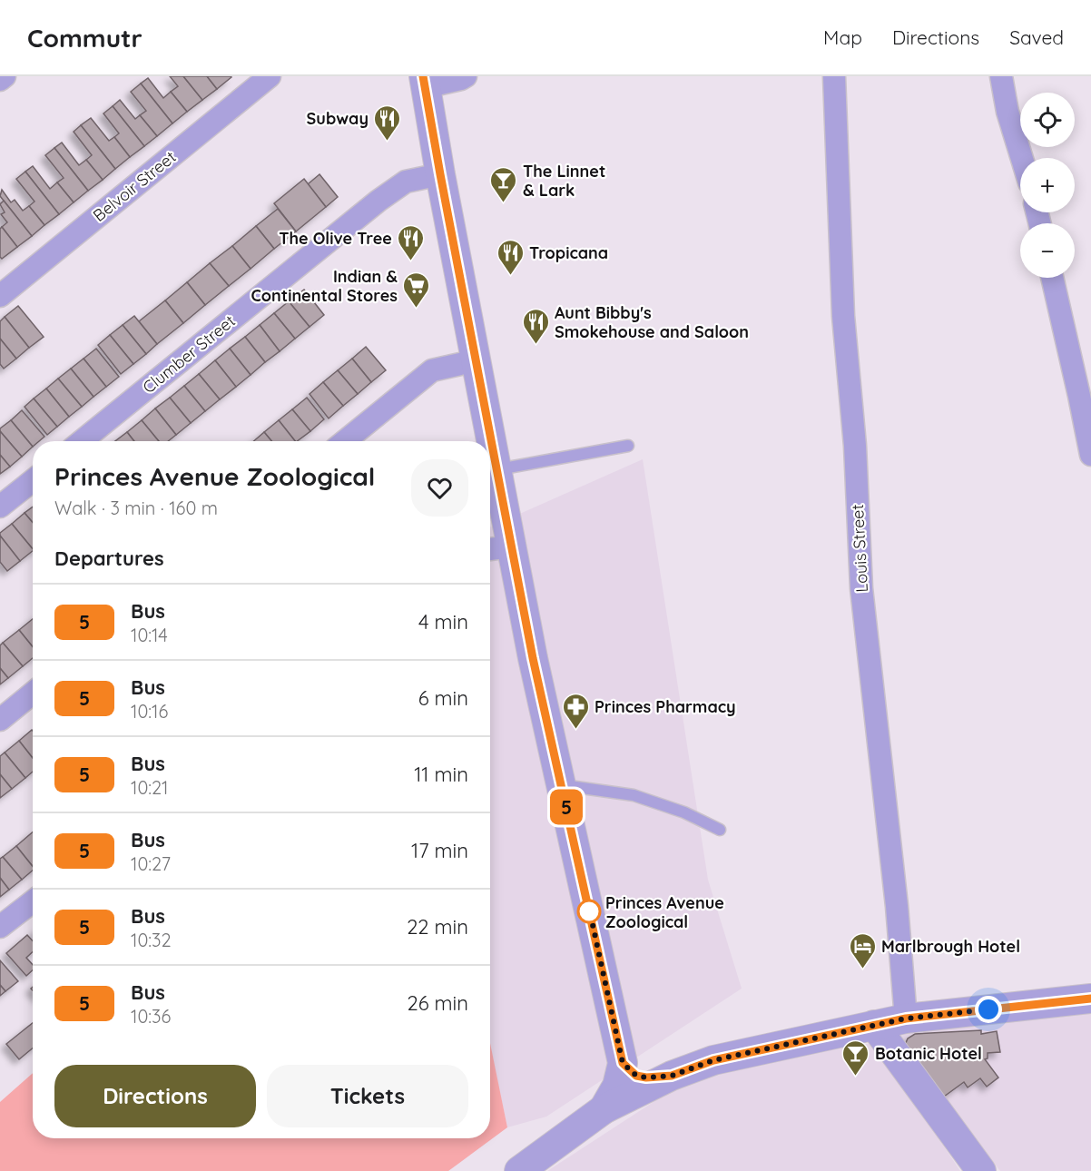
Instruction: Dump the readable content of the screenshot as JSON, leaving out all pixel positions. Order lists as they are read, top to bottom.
{
  "streets": {
    "street": ["Belvoir Street", "Clumber Street", "Louis Street"]
  },
  "places": {
    "restaurant": [
      "Subway",
      "The Olive Tree",
      "Tropicana",
      "Aunt Bibby's Smokehouse and Saloon"
    ],
    "bar": ["The Linnet & Lark", "Botanic Hotel"],
    "supermarket": ["Indian & Continental Stores"],
    "pharmacy": ["Princes Pharmacy"],
    "other": ["Princes Avenue Zoological"],
    "hotel": ["Marlbrough Hotel"]
  },
  "lines": ["bus line 5"],
  "page": {
    "header": "Commutr",
    "nav": ["Map", "Directions", "Saved"],
    "on_map": "5",
    "map_buttons": ["+", "−"],
    "heading": [
      ["Princes Avenue Zoological", "Walk · 3 min · 160 m"],
      "Departures"
    ],
    "list": [
      {
        "mark": "5",
        "name": "Bus",
        "note": "10:14",
        "value": "4 min"
      },
      {
        "mark": "5",
        "name": "Bus",
        "note": "10:16",
        "value": "6 min"
      },
      {
        "mark": "5",
        "name": "Bus",
        "note": "10:21",
        "value": "11 min"
      },
      {
        "mark": "5",
        "name": "Bus",
        "note": "10:27",
        "value": "17 min"
      },
      {
        "mark": "5",
        "name": "Bus",
        "note": "10:32",
        "value": "22 min"
      },
      {
        "mark": "5",
        "name": "Bus",
        "note": "10:36",
        "value": "26 min"
      }
    ],
    "buttons": ["Directions", "Tickets"]
  }
}
